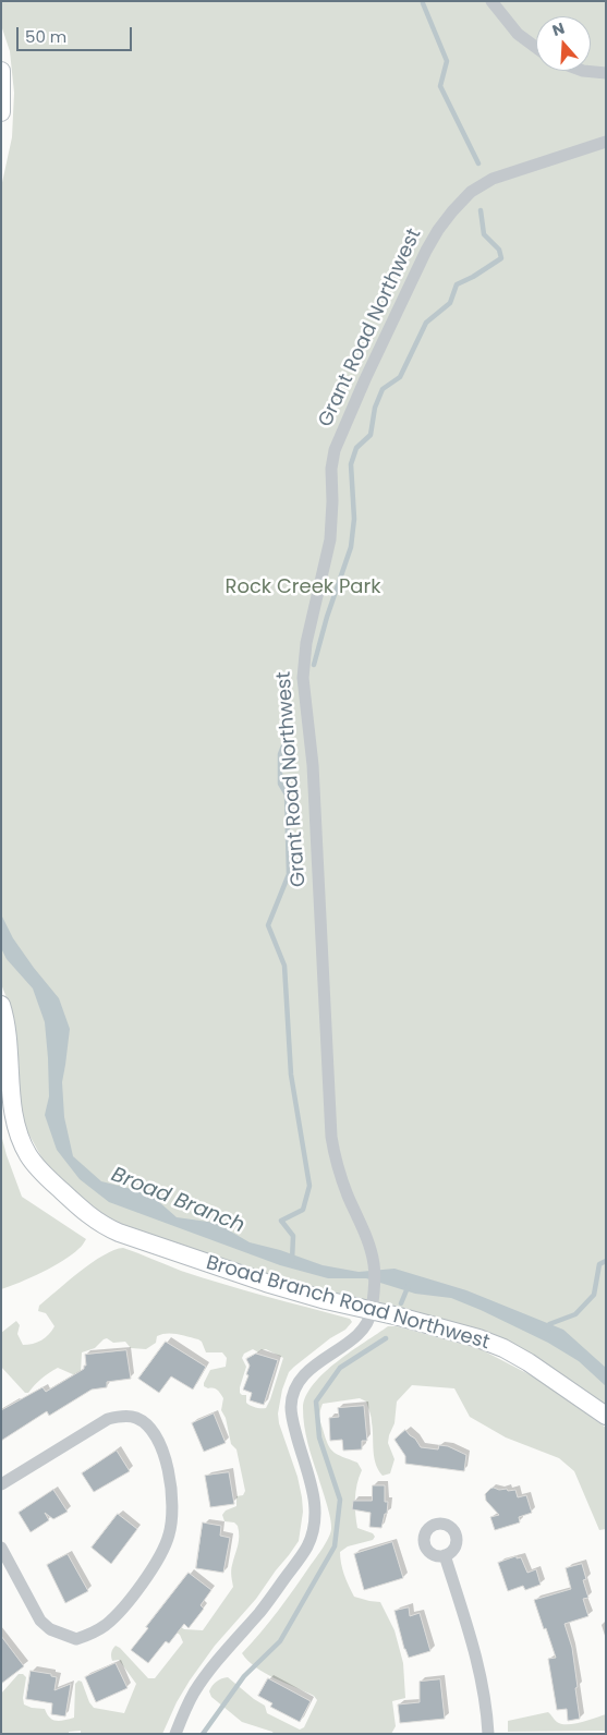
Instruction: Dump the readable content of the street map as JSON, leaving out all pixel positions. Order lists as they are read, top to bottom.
{
  "streets": {
    "main road": ["Broad Branch Road Northwest"],
    "street": ["Grant Road Northwest"]
  },
  "crossings": [
    ["Grant Road Northwest", "Broad Branch Road Northwest"]
  ],
  "water": ["Broad Branch"],
  "parks": ["Rock Creek Park"],
  "scale_bar": "50 m",
  "north": "top"
}
